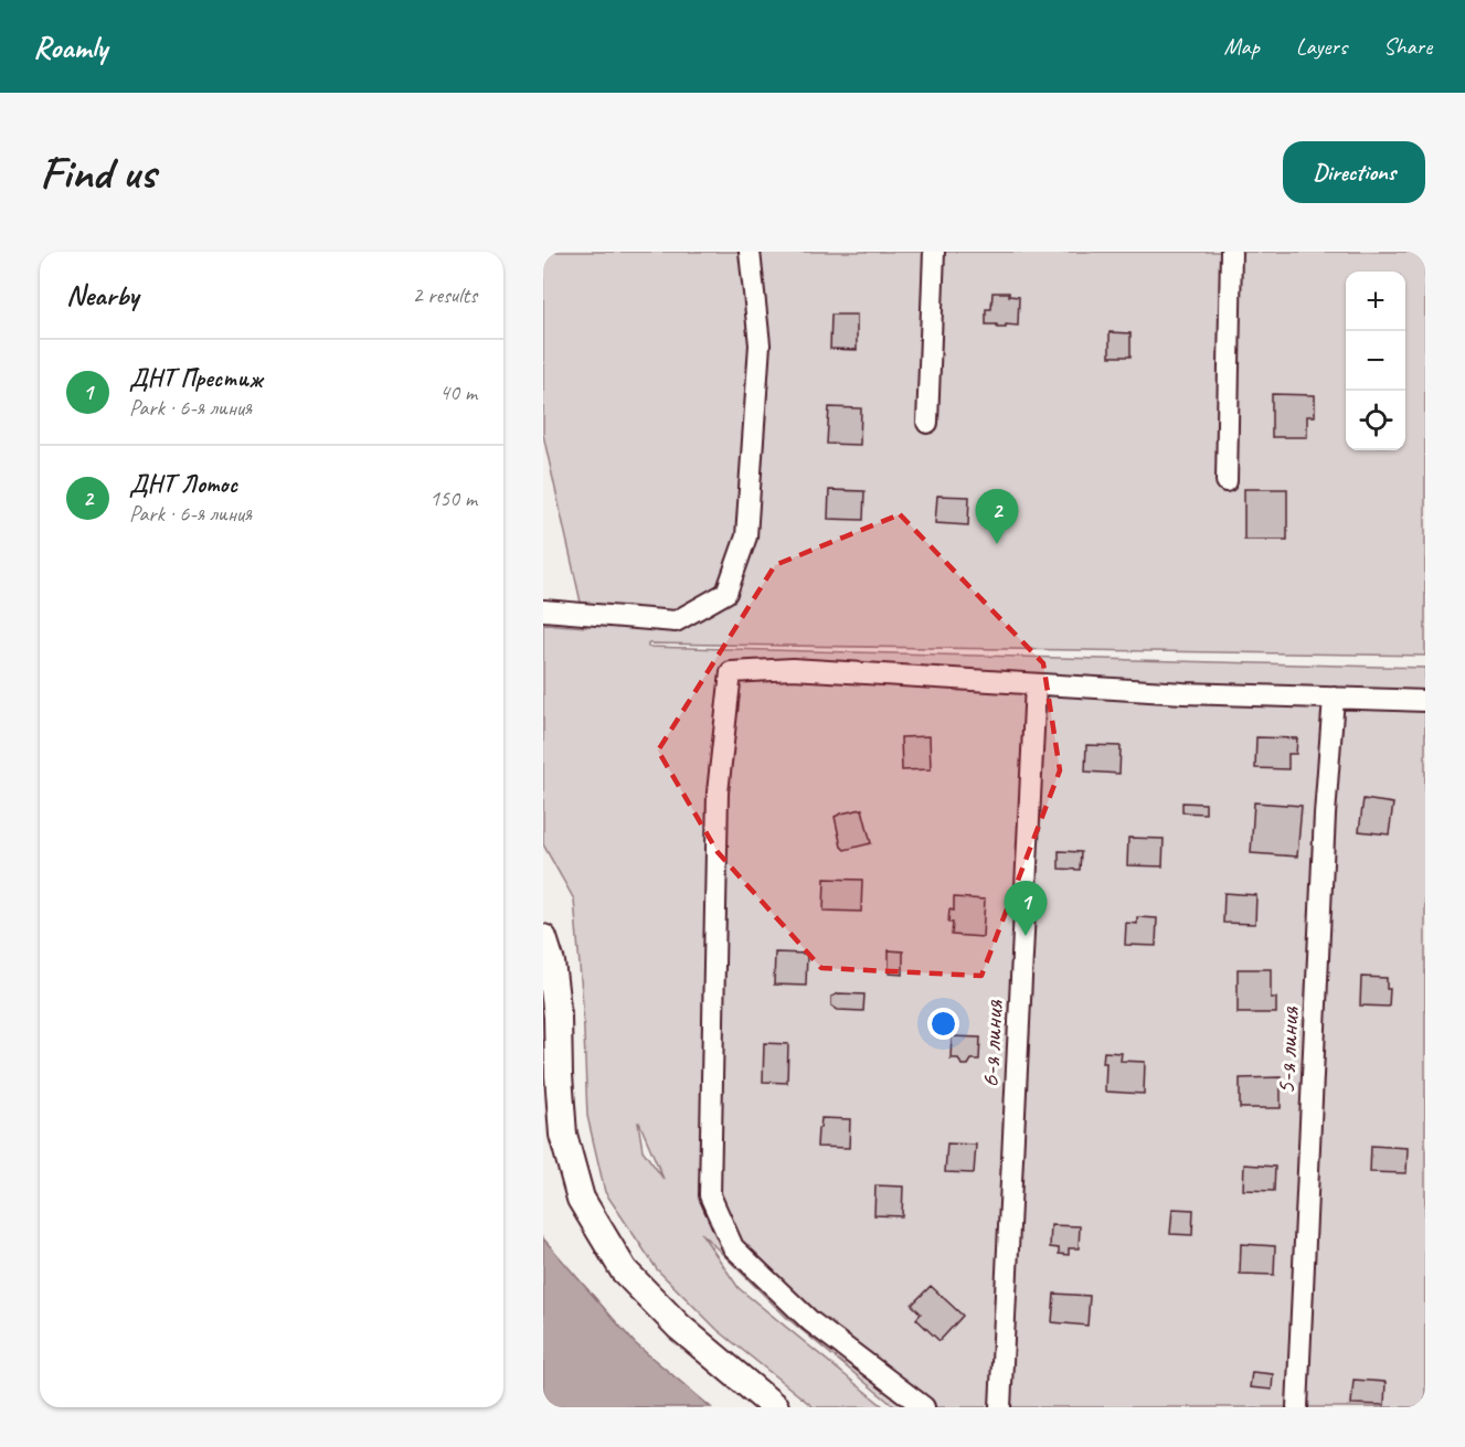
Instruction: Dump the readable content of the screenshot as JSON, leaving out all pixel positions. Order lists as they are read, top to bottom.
{
  "streets": {
    "street": ["6-я линия", "5-я линия"]
  },
  "page": {
    "header": "Roamly",
    "nav": ["Map", "Layers", "Share"],
    "buttons": "Directions",
    "title": "Find us",
    "heading": ["Nearby", "2 results"],
    "map_buttons": ["+", "−"],
    "list": [
      {
        "mark": "1",
        "name": "ДНТ Престиж",
        "note": "Park · 6-я линия",
        "value": "40 m"
      },
      {
        "mark": "2",
        "name": "ДНТ Лотос",
        "note": "Park · 6-я линия",
        "value": "150 m"
      }
    ],
    "pins": ["2", "1"]
  }
}
